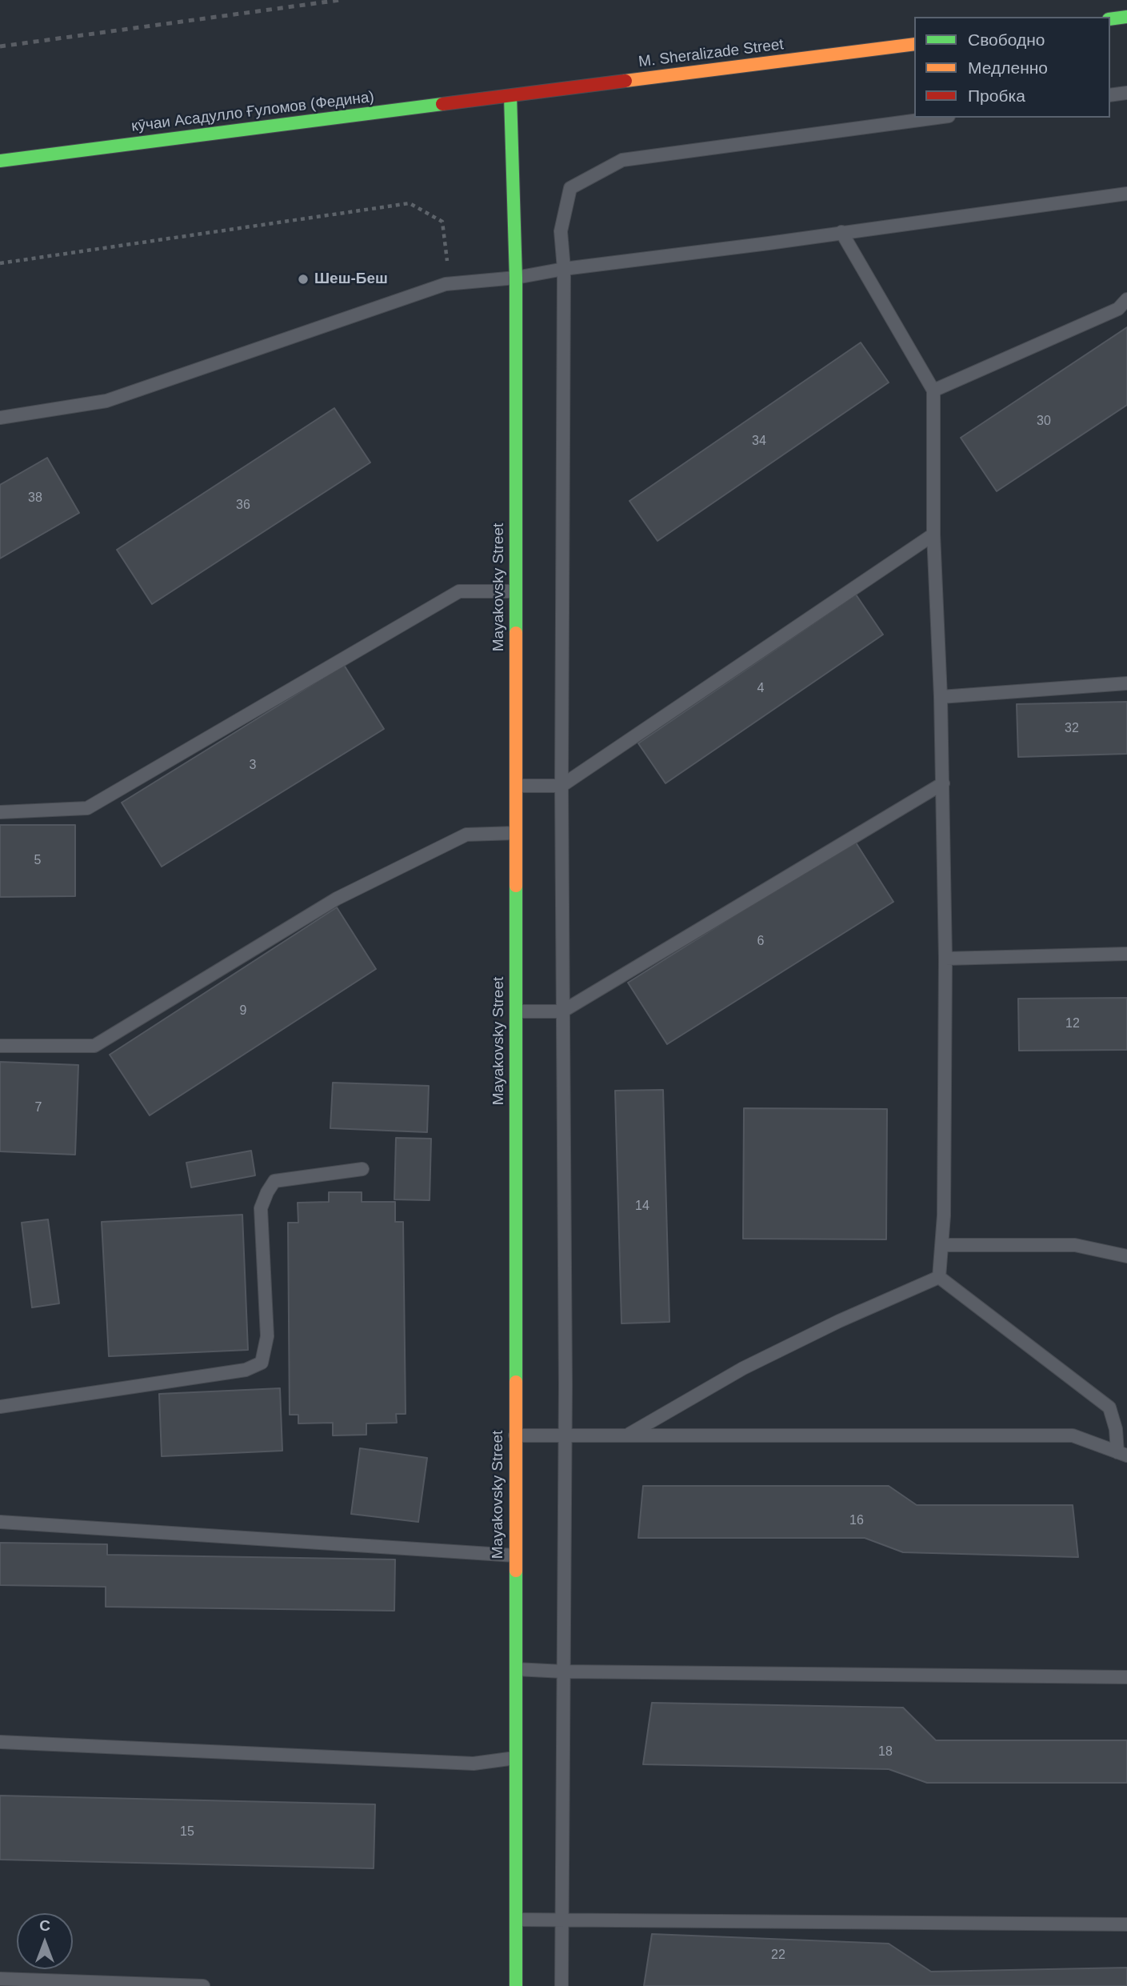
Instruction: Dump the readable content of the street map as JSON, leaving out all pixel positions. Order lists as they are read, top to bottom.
{
  "streets": {
    "street": ["M. Sheralizade Street", "кӯчаи Асадулло Ғуломов (Федина)", "Mayakovsky Street"]
  },
  "crossings": [
    ["M. Sheralizade Street", "кӯчаи Асадулло Ғуломов (Федина)"],
    ["M. Sheralizade Street", "Mayakovsky Street"],
    ["кӯчаи Асадулло Ғуломов (Федина)", "Mayakovsky Street"]
  ],
  "places": ["Шеш-Беш"],
  "house_numbers": [
    "30",
    "34",
    "38",
    "36",
    "4",
    "32",
    "3",
    "5",
    "6",
    "9",
    "12",
    "7",
    "14",
    "16",
    "18",
    "15",
    "22"
  ],
  "legend": ["Свободно", "Медленно", "Пробка"],
  "north": "top"
}
